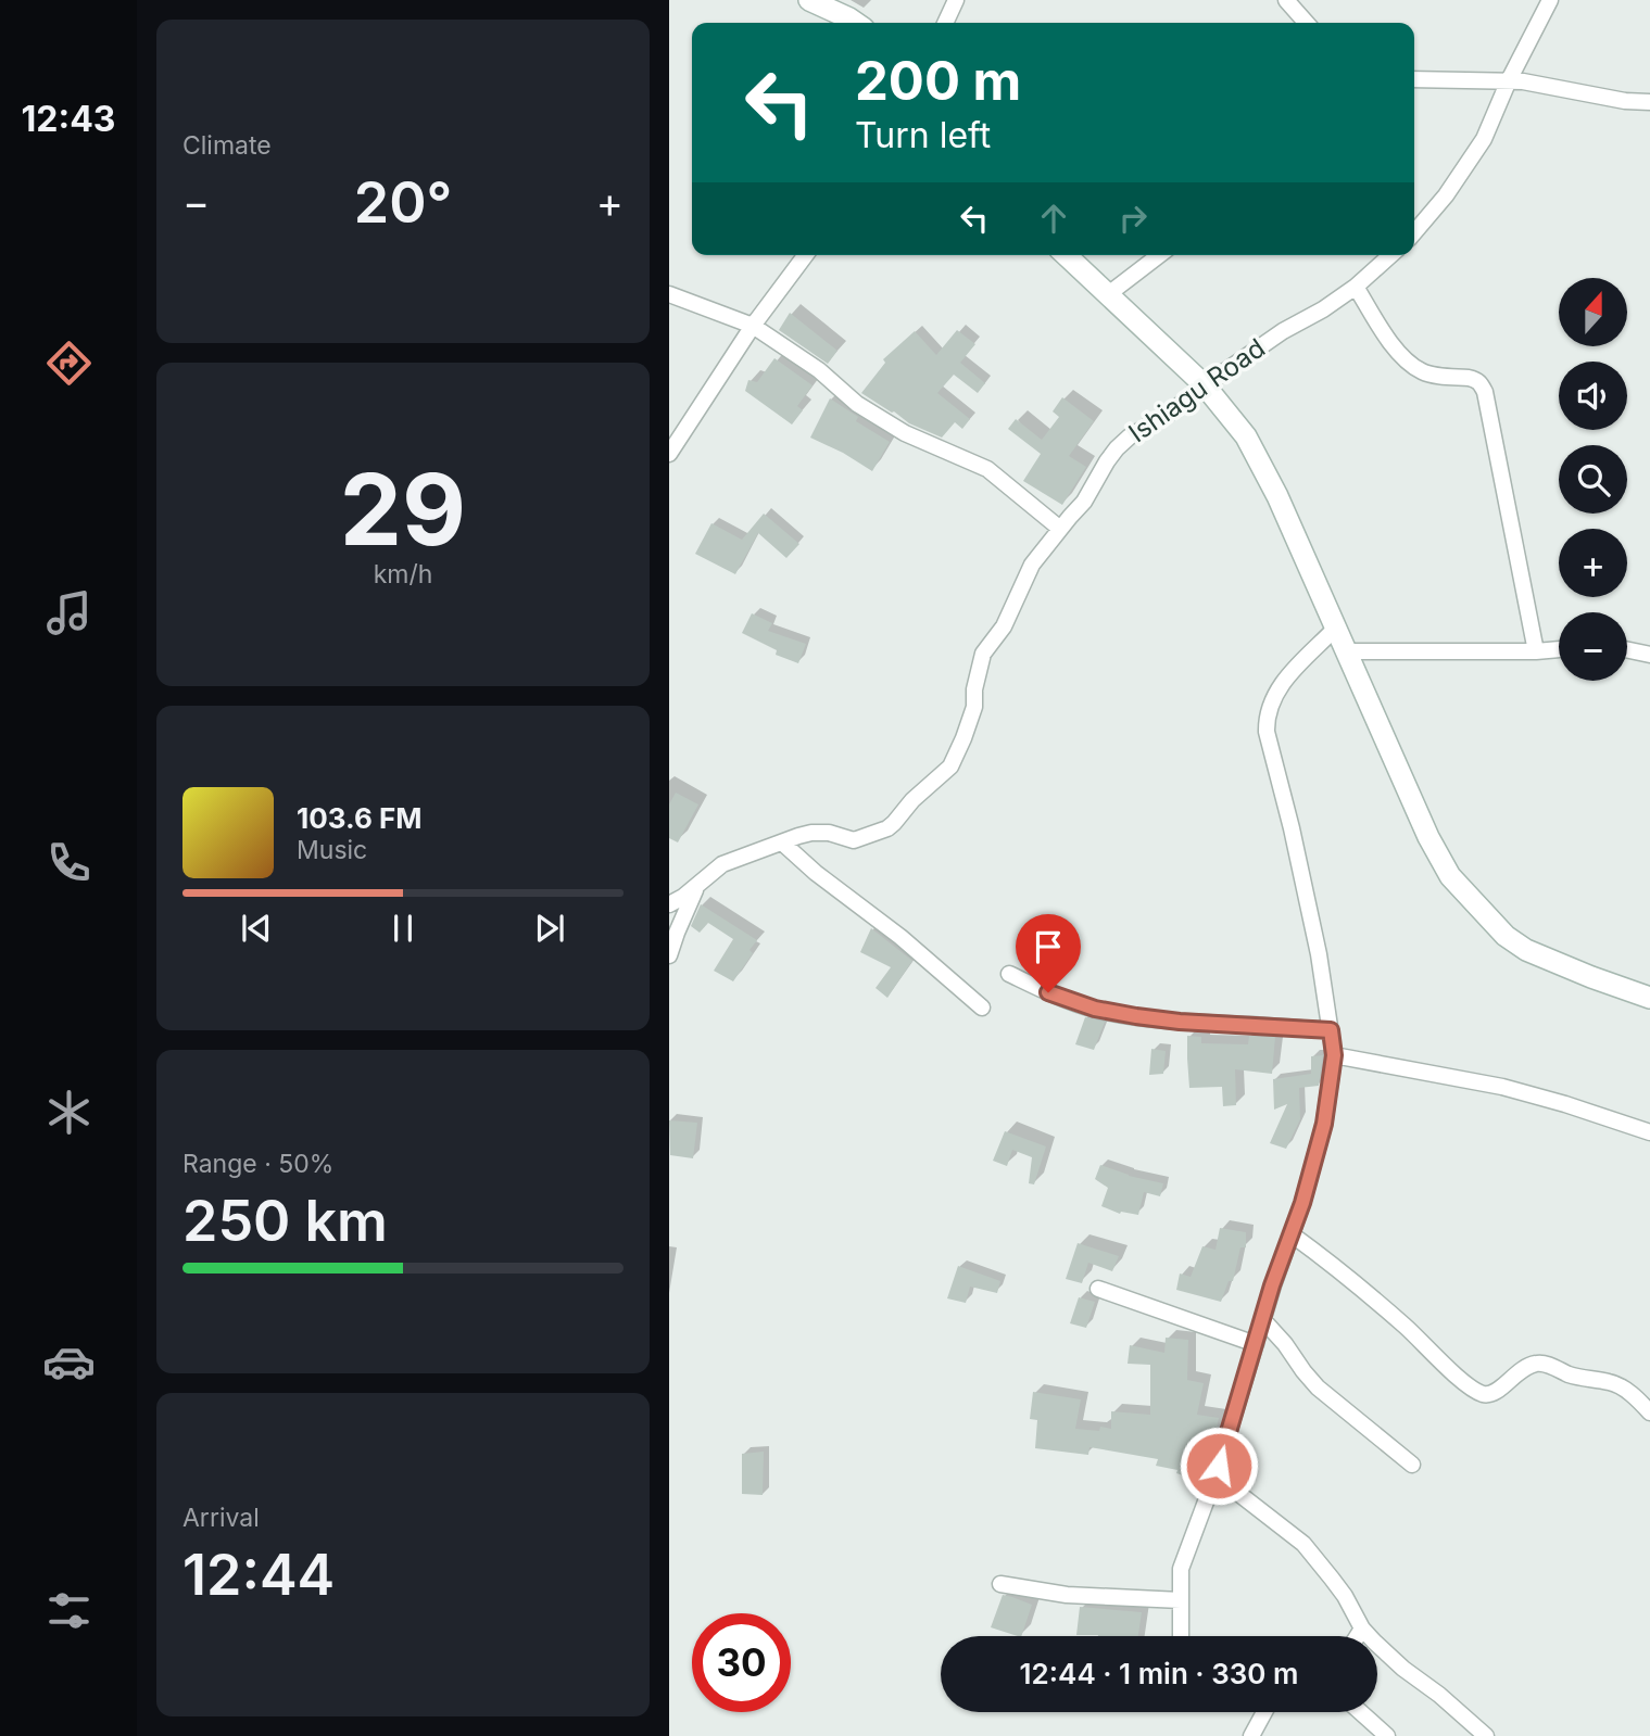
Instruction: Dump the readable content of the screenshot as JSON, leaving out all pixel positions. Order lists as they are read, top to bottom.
{
  "streets": {
    "street": ["Ishiagu Road"]
  },
  "north": "top",
  "page": {
    "tabs": "12:43",
    "tile": [
      "Climate",
      ["29", "km/h"],
      ["Range · 50%", "250 km"],
      ["Arrival", "12:44"]
    ],
    "turn": ["200 m", "Turn left"],
    "heat": ["−", "20°", "+"],
    "map_buttons": ["+", "−"],
    "song": ["103.6 FM", "Music"],
    "limit": "30",
    "trip": "12:44 · 1 min · 330 m"
  }
}
